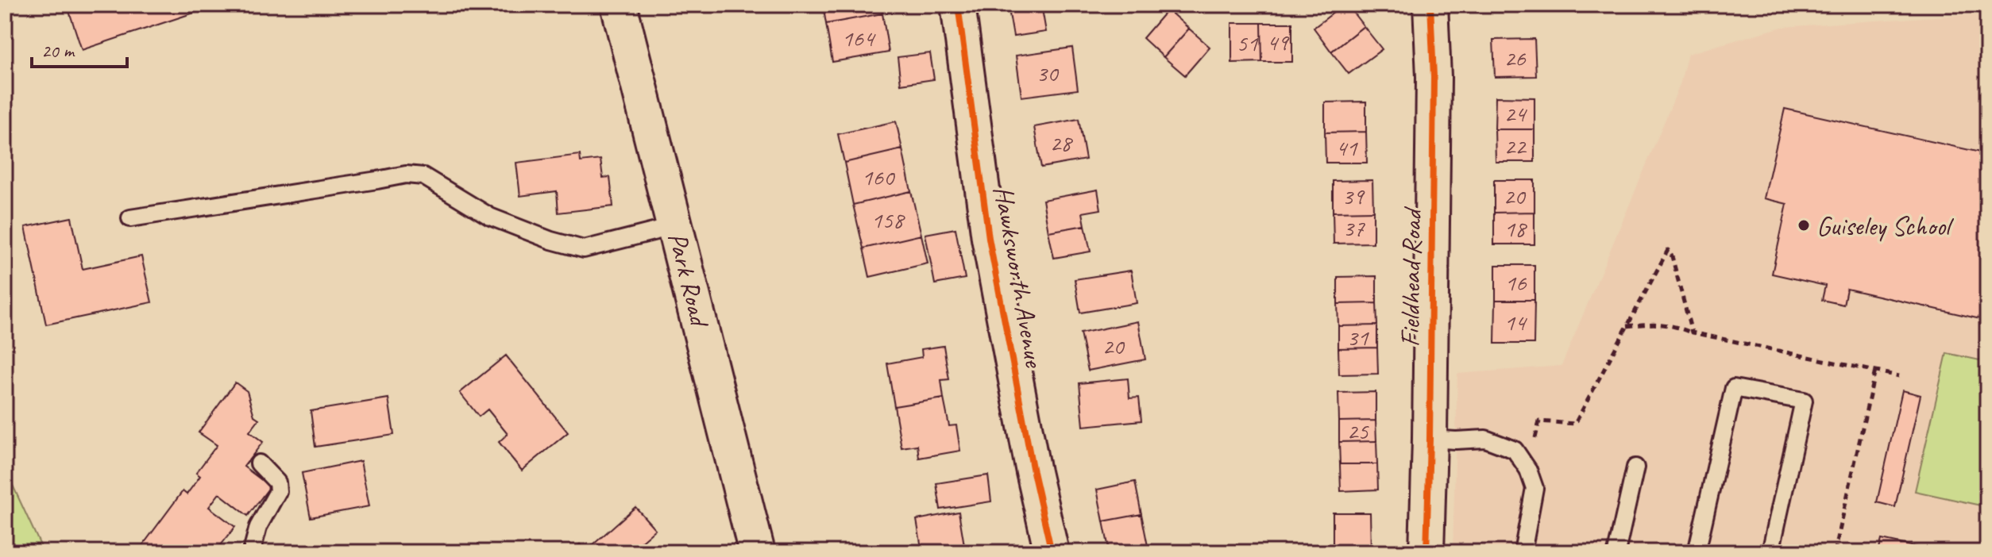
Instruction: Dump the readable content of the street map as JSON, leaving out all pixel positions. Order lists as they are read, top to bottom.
{
  "streets": {
    "main road": ["Park Road"],
    "street": ["Hawksworth Avenue", "Fieldhead Road"]
  },
  "places": ["Guiseley School"],
  "house_numbers": [
    "164",
    "49",
    "51",
    "26",
    "30",
    "24",
    "28",
    "22",
    "41",
    "160",
    "39",
    "20",
    "158",
    "37",
    "18",
    "16",
    "14",
    "31",
    "20",
    "25"
  ],
  "scale_bar": "20 m"
}
